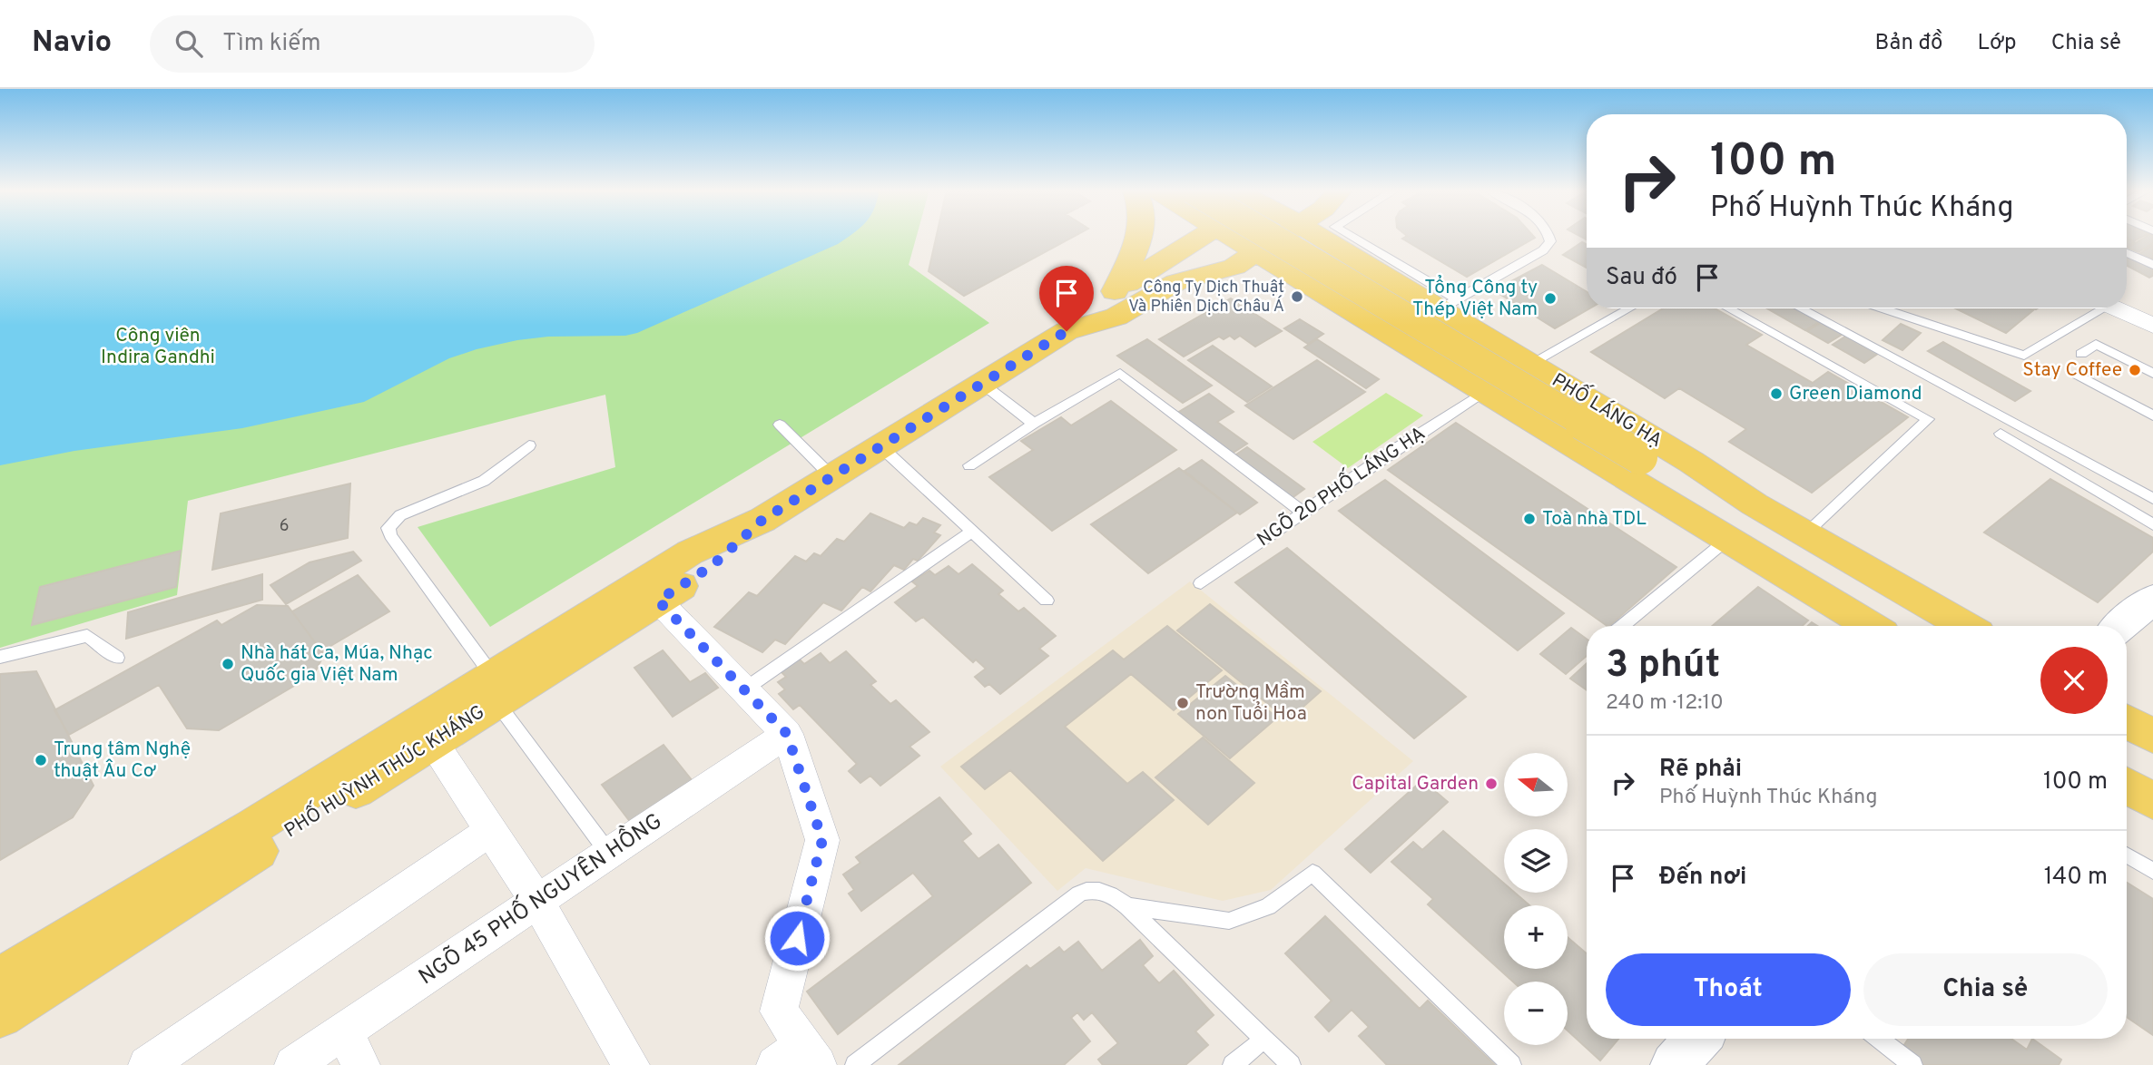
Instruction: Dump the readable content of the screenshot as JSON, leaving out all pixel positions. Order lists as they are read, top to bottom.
{
  "streets": {
    "main road": ["PHỐ LÁNG HẠ", "PHỐ HUỲNH THÚC KHÁNG"],
    "street": ["NGÕ 45 PHỐ NGUYÊN HỒNG"],
    "lane": ["NGÕ 20 PHỐ LÁNG HẠ"]
  },
  "parks": ["Công viên Indira Gandhi"],
  "places": [
    "Công Ty Dịch Thuật Và Phiên Dịch Châu Á",
    "Tổng Công ty Thép Việt Nam",
    "Stay Coffee",
    "Green Diamond",
    "Toà nhà TDL",
    "Nhà hát Ca, Múa, Nhạc Quốc gia Việt Nam",
    "Trường Mầm non Tuổi Hoa",
    "Trung tâm Nghệ thuật Âu Cơ",
    "Capital Garden"
  ],
  "house_numbers": ["6"],
  "north": "left",
  "page": {
    "header": "Navio",
    "search": "Tìm kiếm",
    "nav": ["Bản đồ", "Lớp", "Chia sẻ"],
    "turn": ["100 m", "Phố Huỳnh Thúc Kháng"],
    "then": "Sau đó",
    "heading": ["3 phút", "240 m · 12:10"],
    "list": [
      {
        "name": "Rẽ phải",
        "note": "Phố Huỳnh Thúc Kháng",
        "value": "100 m"
      },
      {
        "name": "Đến nơi",
        "value": "140 m"
      }
    ],
    "map_buttons": ["+", "−"],
    "buttons": ["Thoát", "Chia sẻ"]
  }
}
